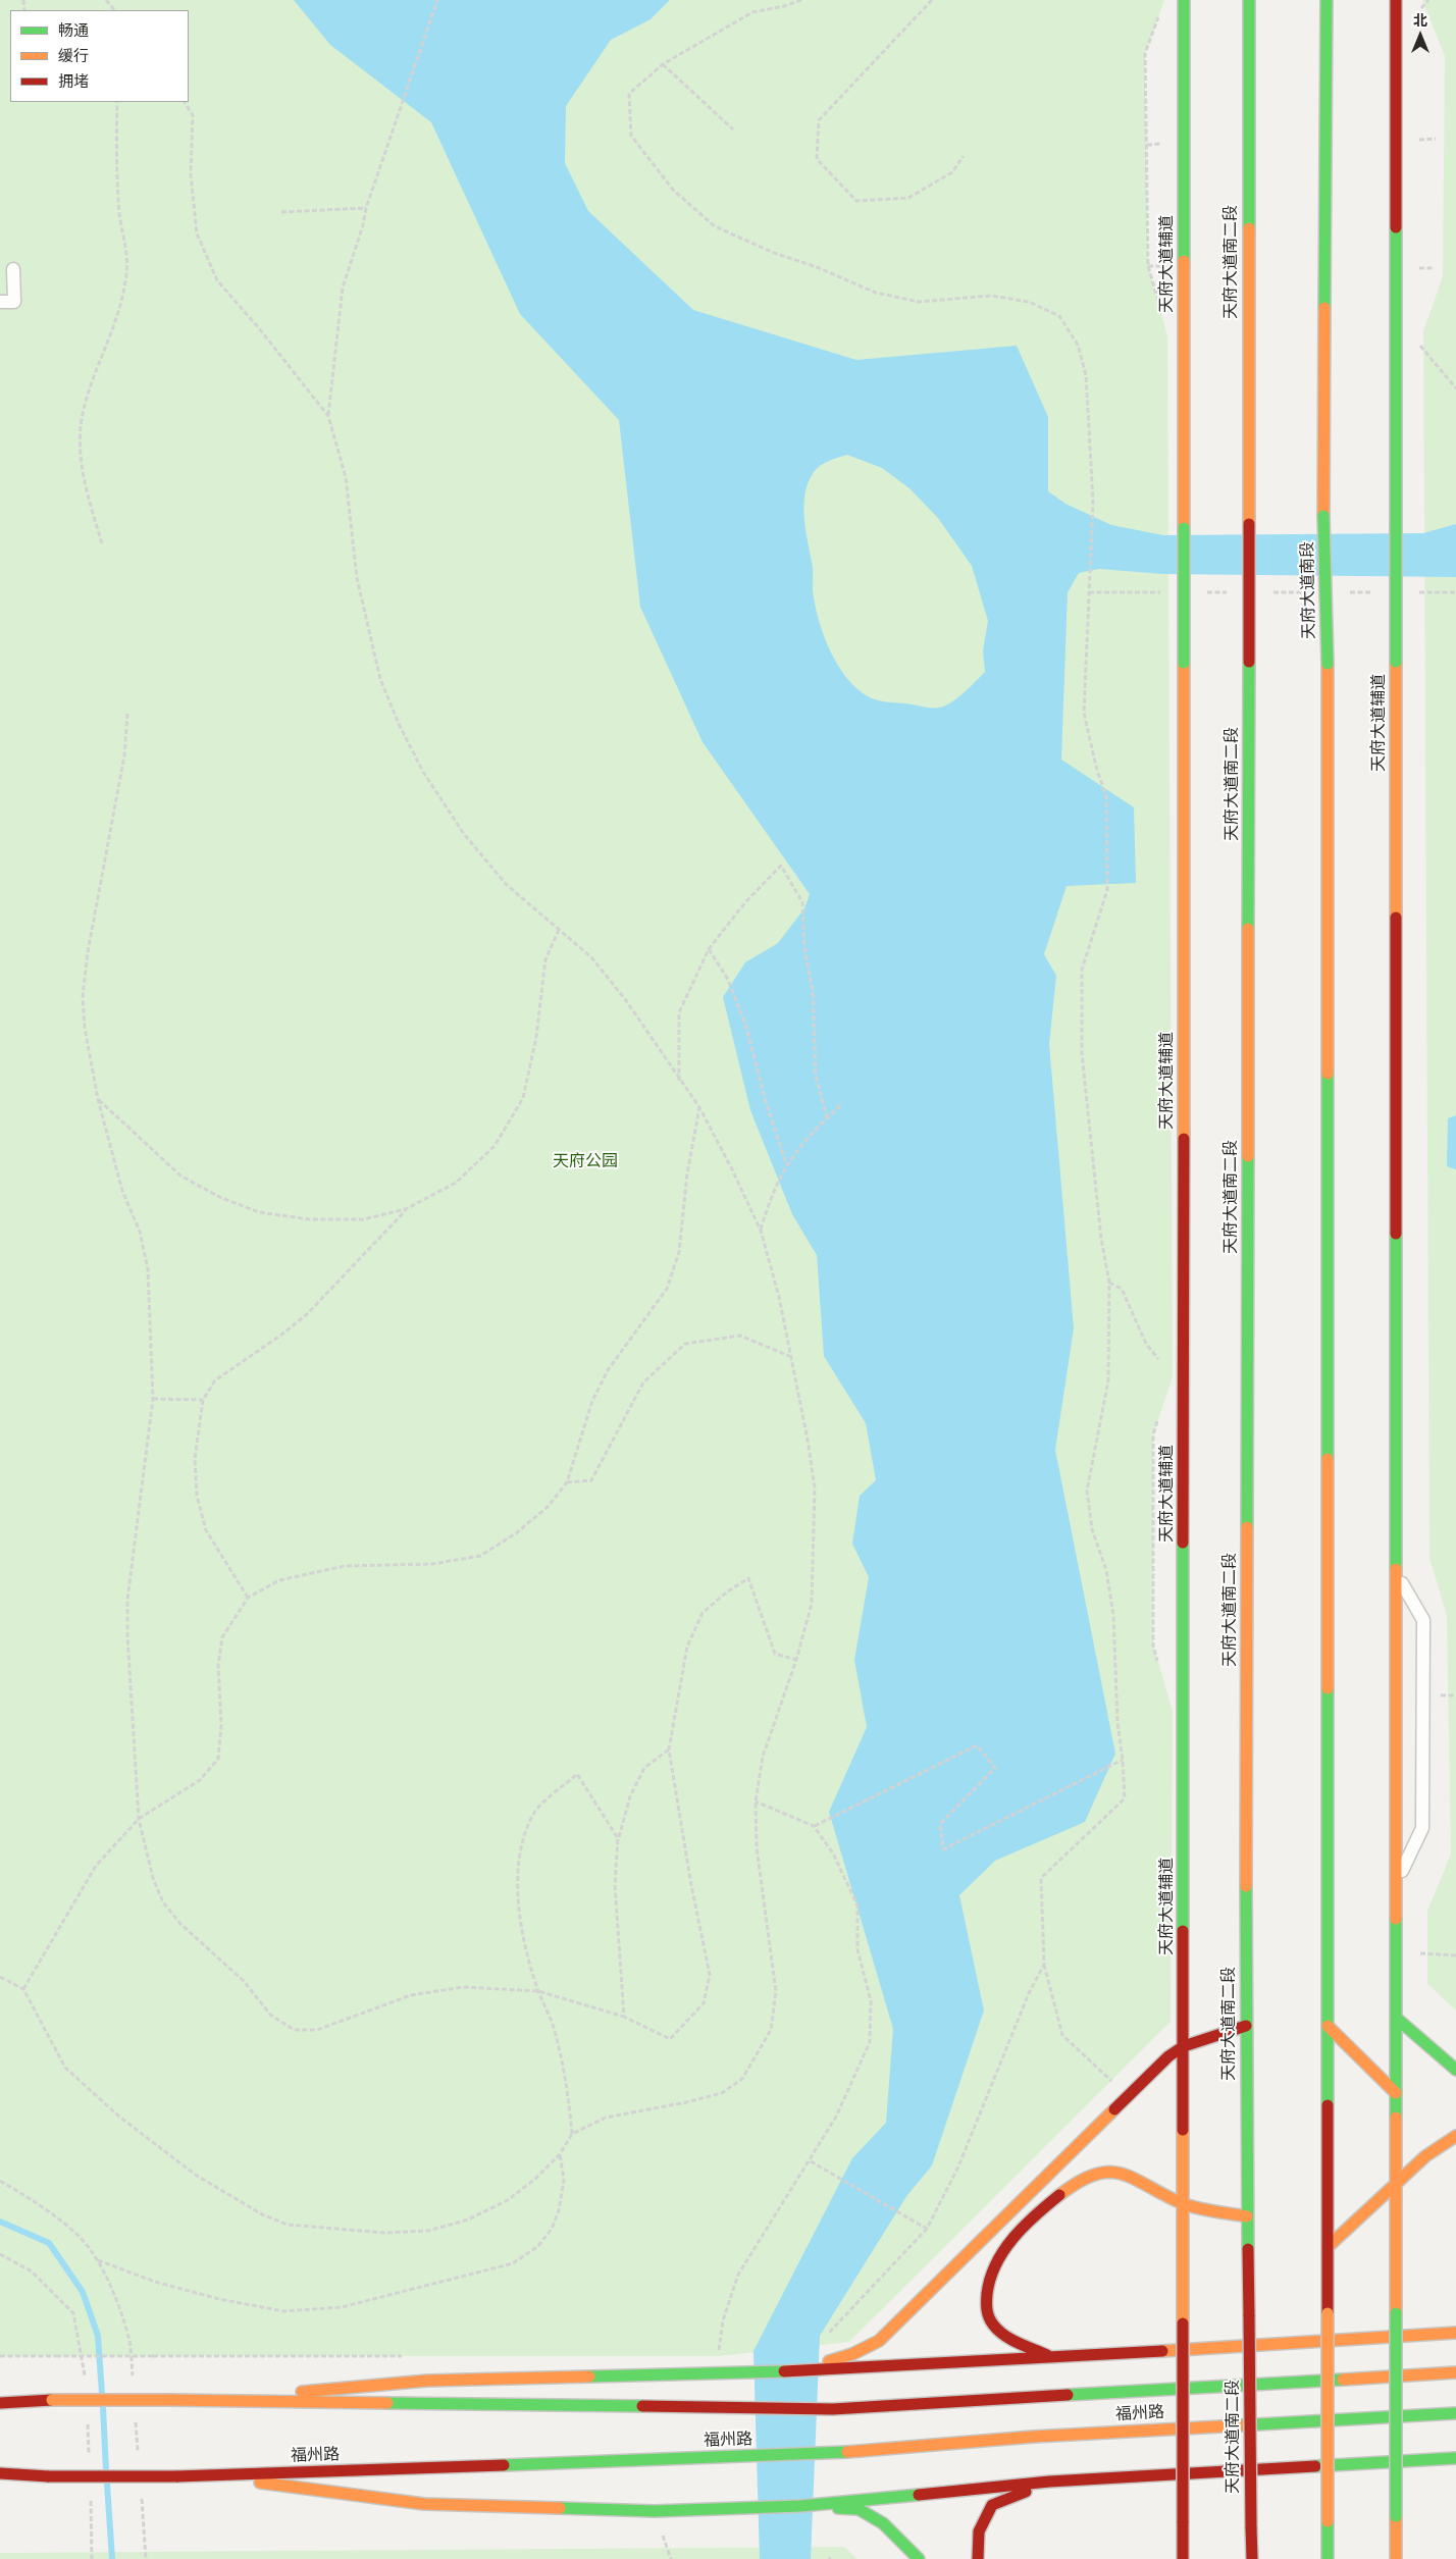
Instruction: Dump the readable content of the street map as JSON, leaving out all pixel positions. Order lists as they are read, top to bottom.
{
  "streets": {
    "main road": [
      "天府大道南二段",
      "天府大道辅道",
      "天府大道南段",
      "福州路"
    ]
  },
  "parks": ["天府公园"],
  "legend": ["畅通", "缓行", "拥堵"],
  "north": "top"
}
